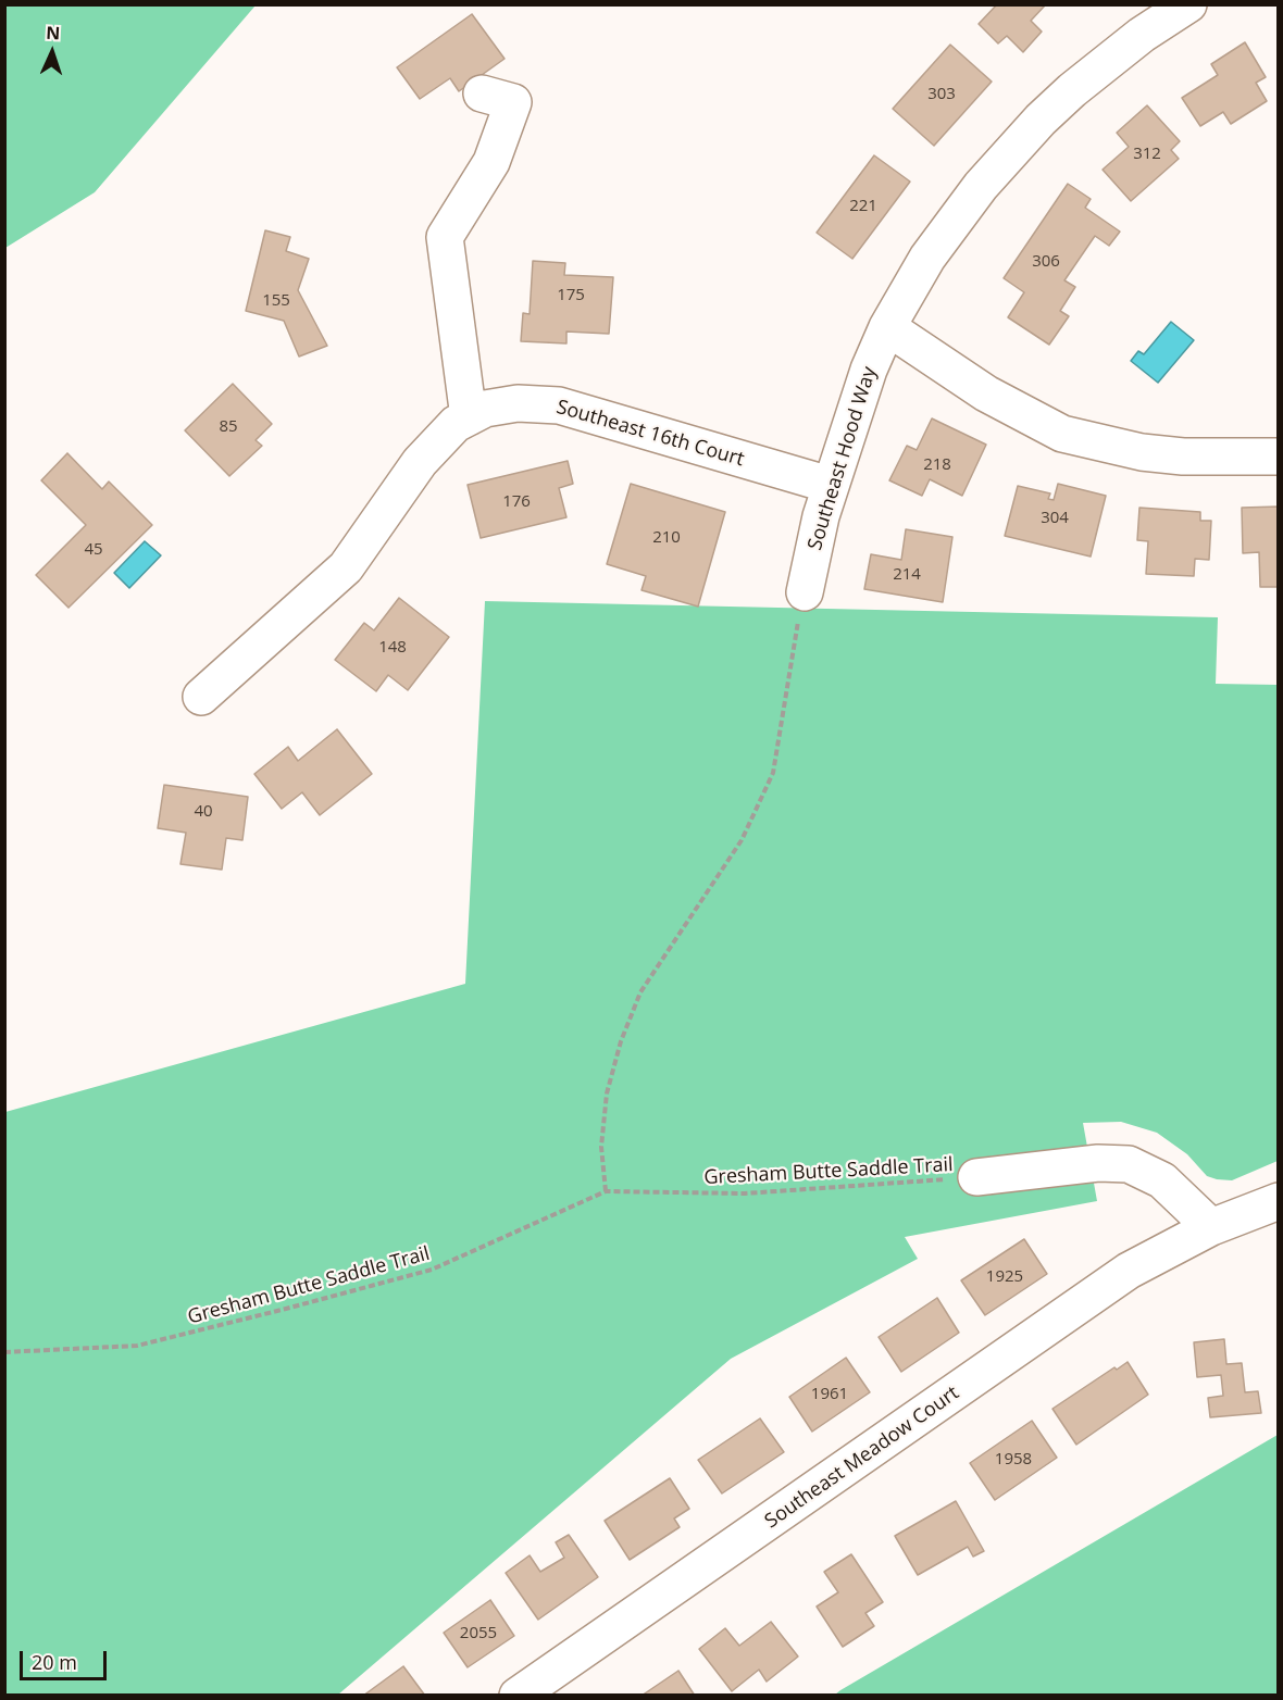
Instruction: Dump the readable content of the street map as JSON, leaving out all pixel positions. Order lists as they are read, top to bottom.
{
  "streets": {
    "street": ["Southeast 16th Court", "Southeast Hood Way", "Southeast Meadow Court"],
    "path": ["Gresham Butte Saddle Trail"]
  },
  "crossings": [
    ["Southeast 16th Court", "Southeast Hood Way"]
  ],
  "house_numbers": [
    "303",
    "312",
    "221",
    "306",
    "175",
    "155",
    "85",
    "218",
    "176",
    "304",
    "210",
    "45",
    "214",
    "148",
    "40",
    "1925",
    "1961",
    "1958",
    "2055"
  ],
  "scale_bar": "20 m",
  "north": "top"
}
